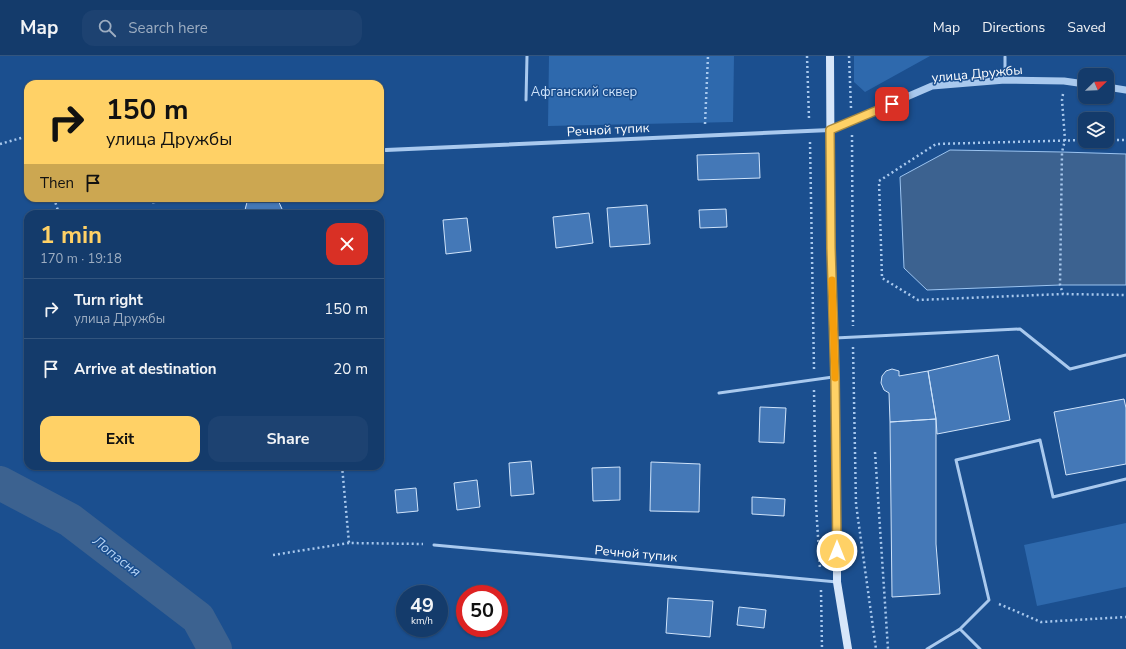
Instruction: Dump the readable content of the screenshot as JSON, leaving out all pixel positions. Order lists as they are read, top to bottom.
{
  "streets": {
    "street": ["улица Дружбы", "Речной тупик"]
  },
  "crossings": [
    ["улица Дружбы", "Речной тупик"]
  ],
  "water": ["Лопасня"],
  "parks": ["Афганский сквер"],
  "north": "top right",
  "page": {
    "header": "Map",
    "search": "Search here",
    "nav": ["Map", "Directions", "Saved"],
    "turn": ["150 m", "улица Дружбы"],
    "then": "Then",
    "heading": ["1 min", "170 m · 19:18"],
    "list": [
      {
        "name": "Turn right",
        "note": "улица Дружбы",
        "value": "150 m"
      },
      {
        "name": "Arrive at destination",
        "value": "20 m"
      }
    ],
    "buttons": ["Exit", "Share"],
    "speed": "49 km/h",
    "limit": "50"
  }
}
